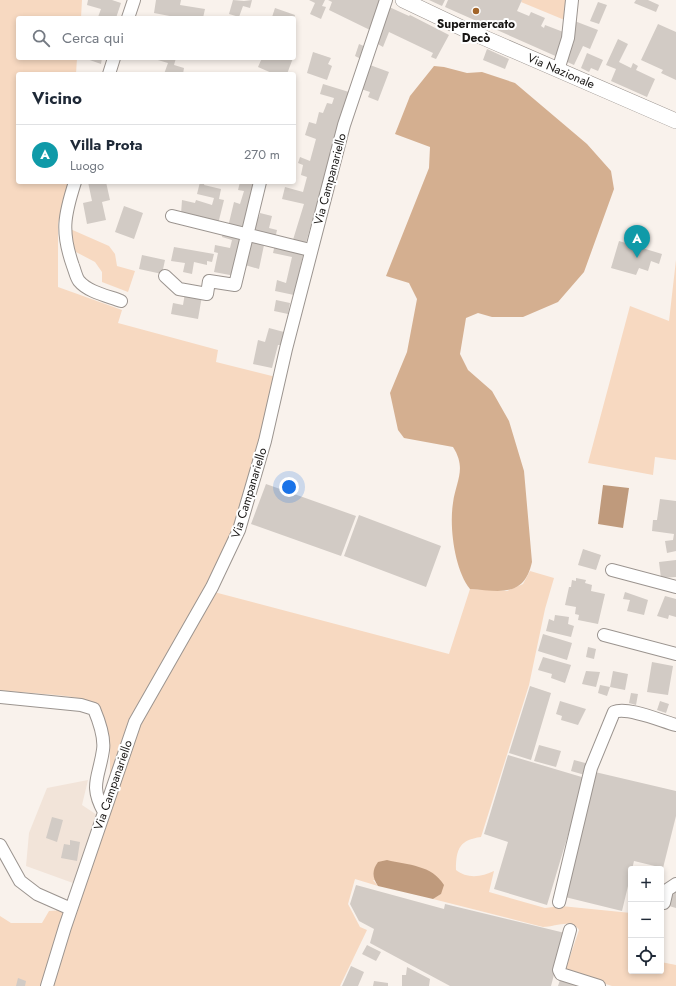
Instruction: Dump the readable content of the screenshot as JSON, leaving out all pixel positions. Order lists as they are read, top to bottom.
{
  "streets": {
    "main road": ["Via Nazionale"],
    "street": ["Via Campanariello"]
  },
  "places": ["Supermercato Decò"],
  "page": {
    "search": "Cerca qui",
    "heading": "Vicino",
    "list": [
      {
        "mark": "A",
        "name": "Villa Prota",
        "note": "Luogo",
        "value": "270 m"
      }
    ],
    "pins": "A",
    "map_buttons": ["+", "−"]
  }
}
